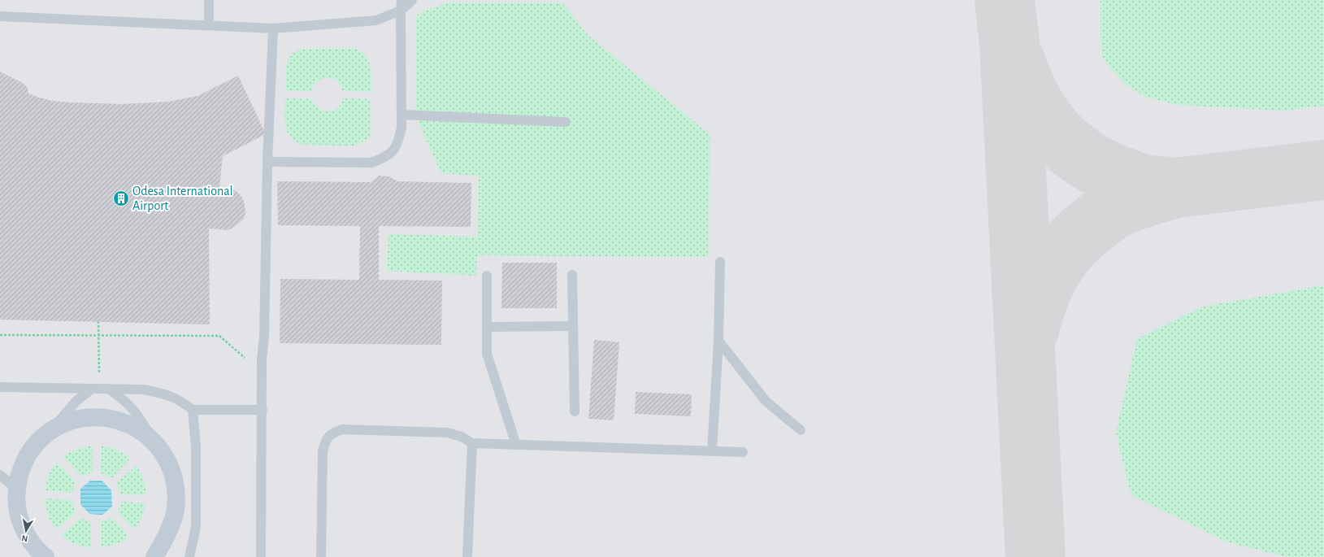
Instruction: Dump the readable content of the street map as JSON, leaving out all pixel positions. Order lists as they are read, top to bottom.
{
  "places": {
    "building": ["Odesa International Airport"]
  },
  "north": "bottom"
}
